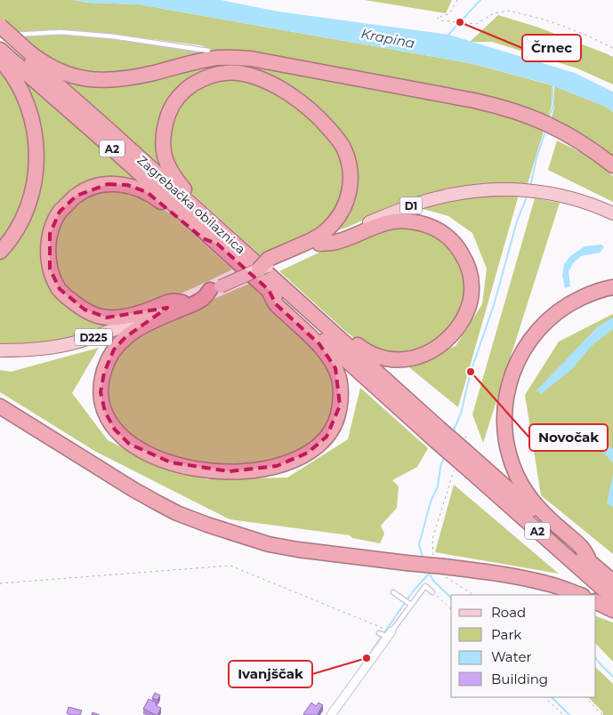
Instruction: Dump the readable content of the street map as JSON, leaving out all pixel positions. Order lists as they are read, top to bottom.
{
  "streets": {
    "highway": ["A2", "Zagrebačka obilaznica"],
    "main road": ["D1", "D225"]
  },
  "crossings": [
    ["A2", "Zagrebačka obilaznica"]
  ],
  "water": ["Krapina"],
  "places": ["Črnec", "Novočak", "Ivanjščak"],
  "legend": [
    "Road",
    "Park",
    "Water",
    "Building"
  ]
}
